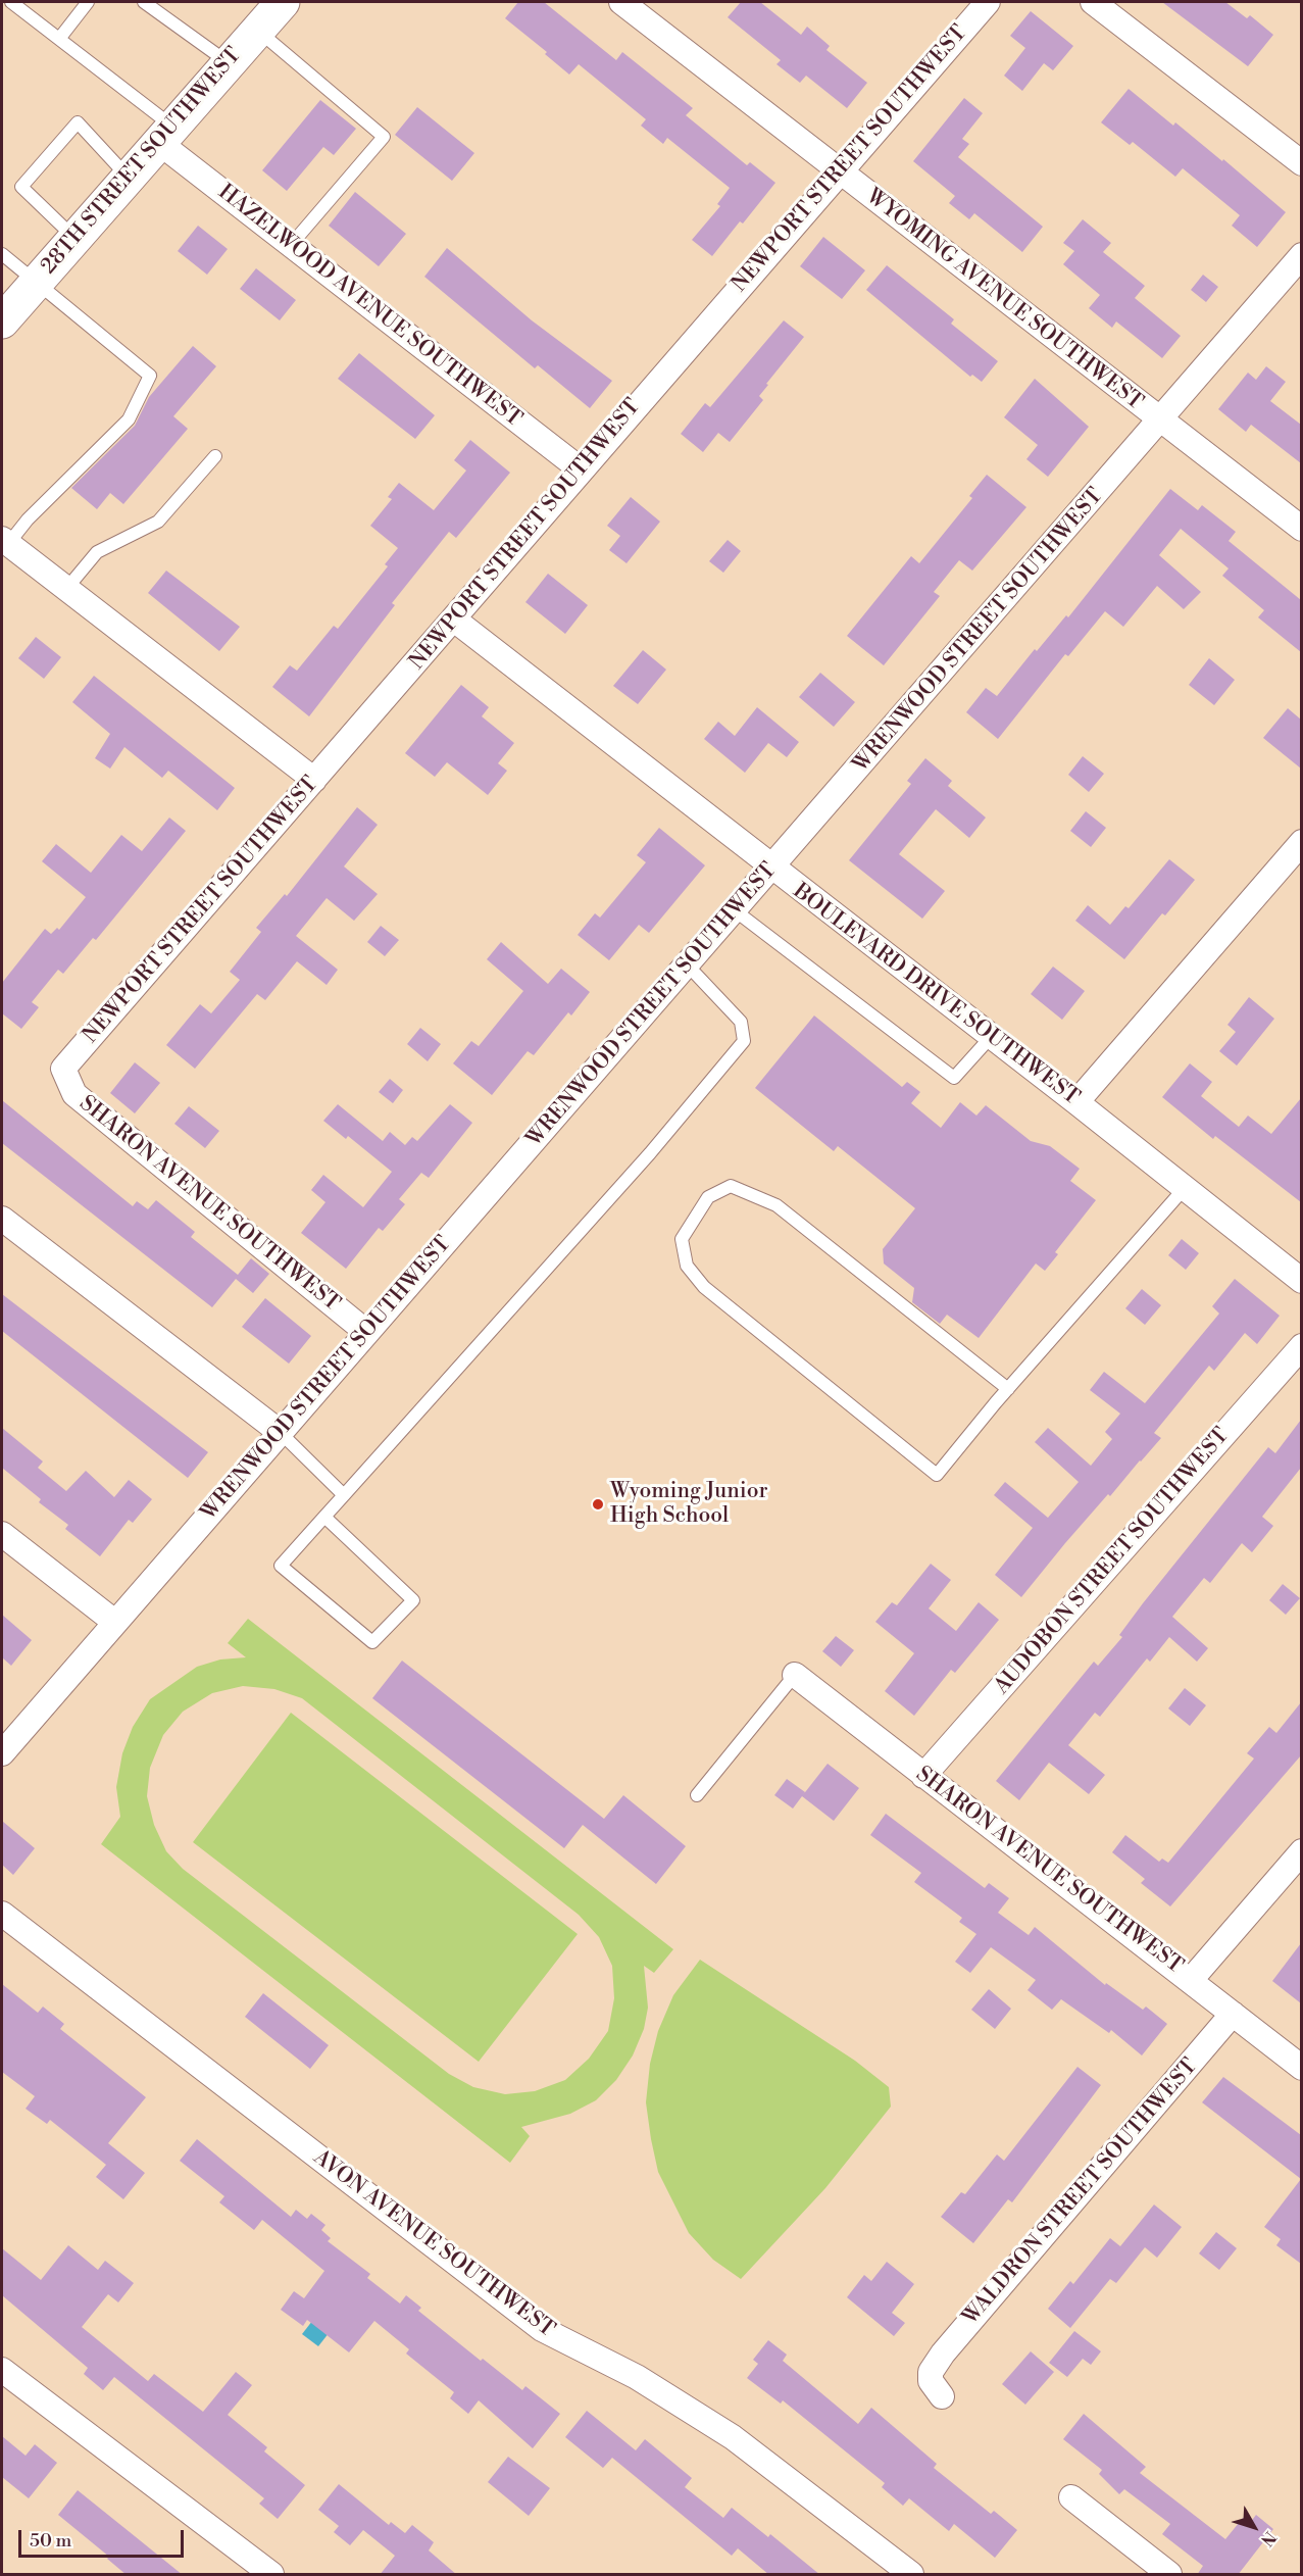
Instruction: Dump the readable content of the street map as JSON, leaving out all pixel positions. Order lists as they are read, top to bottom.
{
  "streets": {
    "main road": ["28TH STREET SOUTHWEST"],
    "street": [
      "NEWPORT STREET SOUTHWEST",
      "WYOMING AVENUE SOUTHWEST",
      "HAZELWOOD AVENUE SOUTHWEST",
      "WRENWOOD STREET SOUTHWEST",
      "BOULEVARD DRIVE SOUTHWEST",
      "SHARON AVENUE SOUTHWEST",
      "AUDOBON STREET SOUTHWEST",
      "WALDRON STREET SOUTHWEST",
      "AVON AVENUE SOUTHWEST"
    ]
  },
  "crossings": [
    ["NEWPORT STREET SOUTHWEST", "WYOMING AVENUE SOUTHWEST"],
    ["NEWPORT STREET SOUTHWEST", "HAZELWOOD AVENUE SOUTHWEST"],
    ["NEWPORT STREET SOUTHWEST", "BOULEVARD DRIVE SOUTHWEST"],
    ["NEWPORT STREET SOUTHWEST", "SHARON AVENUE SOUTHWEST"],
    ["28TH STREET SOUTHWEST", "HAZELWOOD AVENUE SOUTHWEST"],
    ["WYOMING AVENUE SOUTHWEST", "WRENWOOD STREET SOUTHWEST"],
    ["WRENWOOD STREET SOUTHWEST", "BOULEVARD DRIVE SOUTHWEST"],
    ["WRENWOOD STREET SOUTHWEST", "SHARON AVENUE SOUTHWEST"],
    ["SHARON AVENUE SOUTHWEST", "AUDOBON STREET SOUTHWEST"],
    ["SHARON AVENUE SOUTHWEST", "WALDRON STREET SOUTHWEST"]
  ],
  "places": ["Wyoming Junior High School"],
  "scale_bar": "50 m",
  "north": "bottom right"
}
